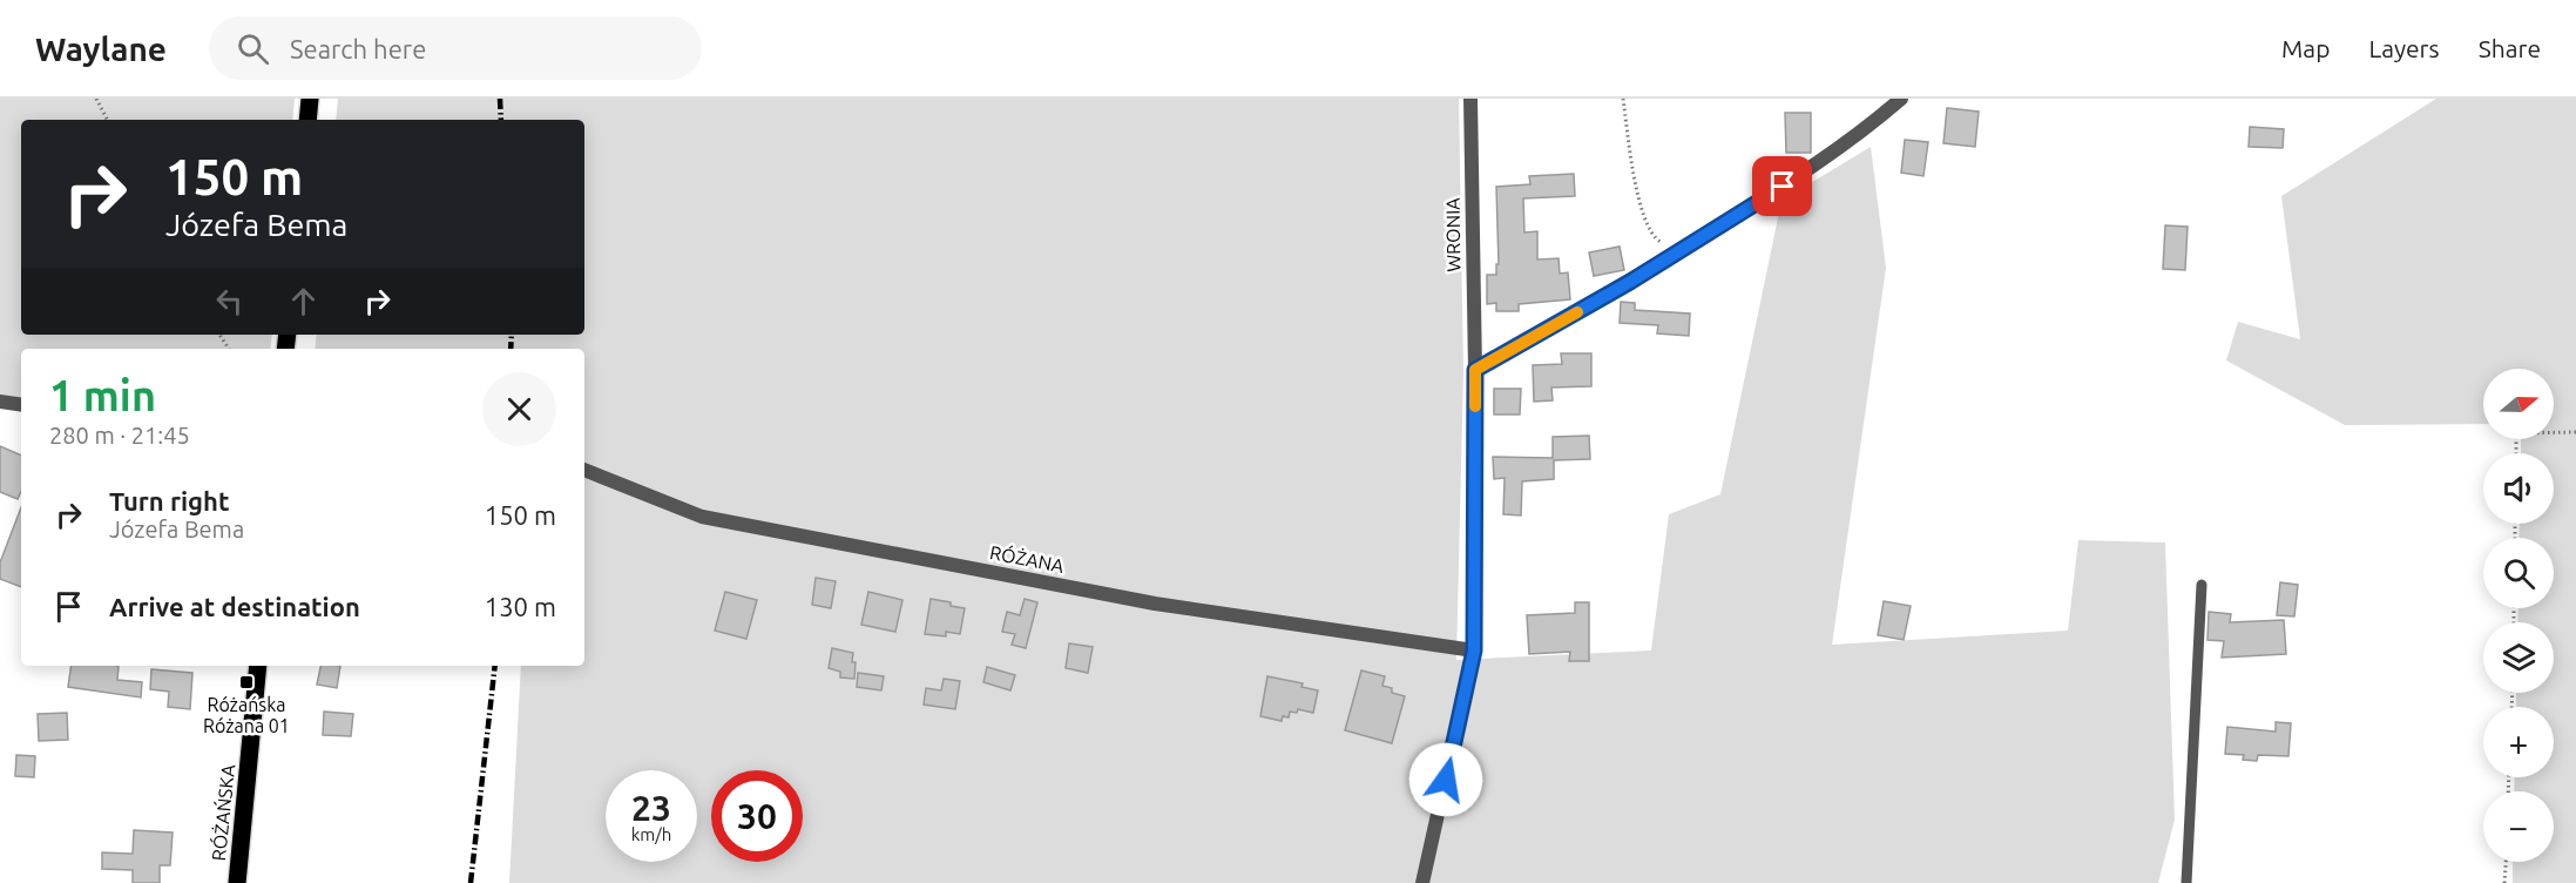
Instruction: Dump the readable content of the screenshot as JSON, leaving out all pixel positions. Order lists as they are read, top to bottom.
{
  "streets": {
    "main road": ["RÓŻAŃSKA"],
    "street": ["WRONIA", "RÓŻANA"]
  },
  "crossings": [
    ["WRONIA", "RÓŻANA"]
  ],
  "places": {
    "transit": ["Różańska Różana 01"]
  },
  "north": "right",
  "page": {
    "header": "Waylane",
    "search": "Search here",
    "nav": ["Map", "Layers", "Share"],
    "turn": ["150 m", "Józefa Bema"],
    "heading": ["1 min", "280 m · 21:45"],
    "map_buttons": ["+", "−"],
    "list": [
      {
        "name": "Turn right",
        "note": "Józefa Bema",
        "value": "150 m"
      },
      {
        "name": "Arrive at destination",
        "value": "130 m"
      }
    ],
    "speed": "23 km/h",
    "limit": "30"
  }
}
